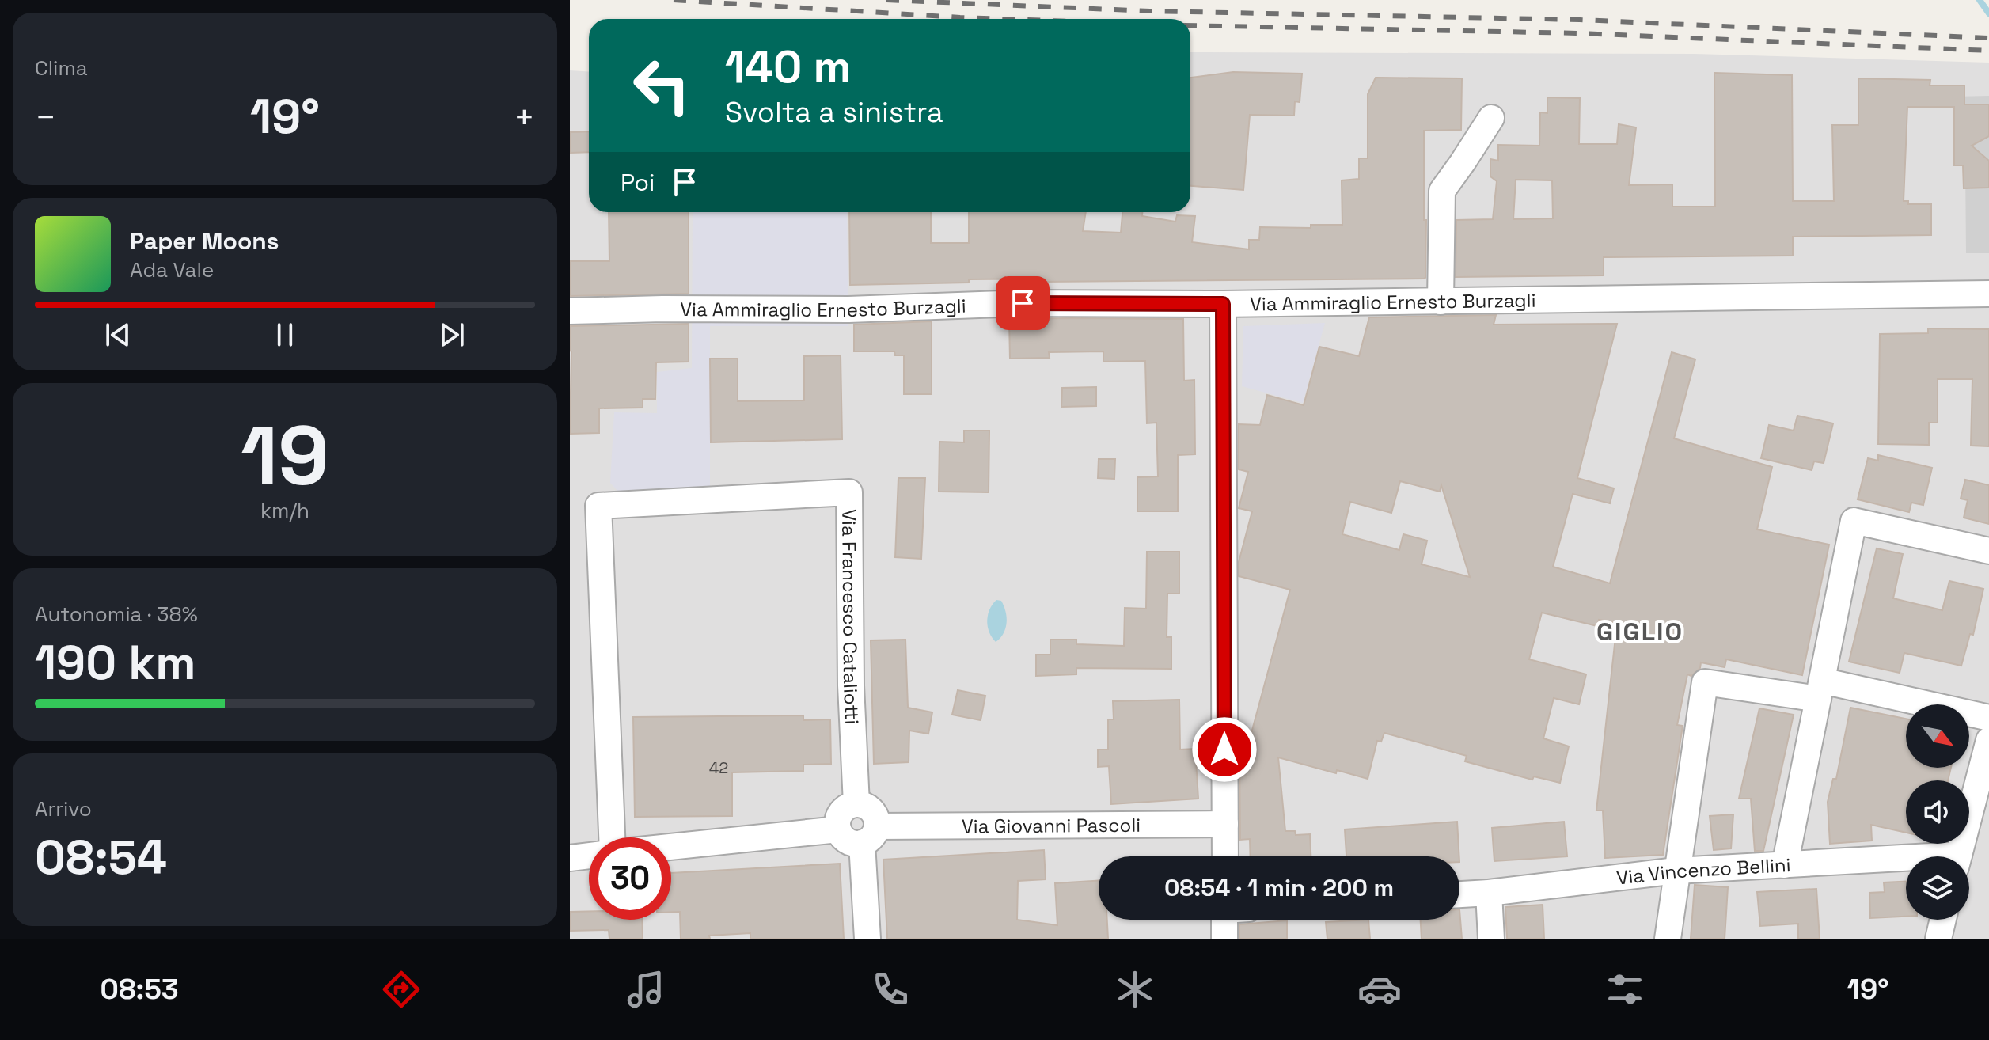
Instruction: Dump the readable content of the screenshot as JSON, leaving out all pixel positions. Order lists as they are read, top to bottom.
{
  "streets": {
    "street": [
      "Via Ammiraglio Ernesto Burzagli",
      "Via Francesco Cataliotti",
      "Via Giovanni Pascoli",
      "Via Vincenzo Bellini"
    ]
  },
  "crossings": [
    ["Via Francesco Cataliotti", "Via Giovanni Pascoli"]
  ],
  "districts": ["GIGLIO"],
  "house_numbers": ["42"],
  "north": "bottom right",
  "page": {
    "tile": [
      "Clima",
      ["19", "km/h"],
      ["Autonomia · 38%", "190 km"],
      ["Arrivo", "08:54"]
    ],
    "turn": ["140 m", "Svolta a sinistra"],
    "heat": ["−", "19°", "+"],
    "then": "Poi",
    "song": ["Paper Moons", "Ada Vale"],
    "limit": "30",
    "trip": "08:54 · 1 min · 200 m",
    "tabs": ["08:53", "19°"]
  }
}
